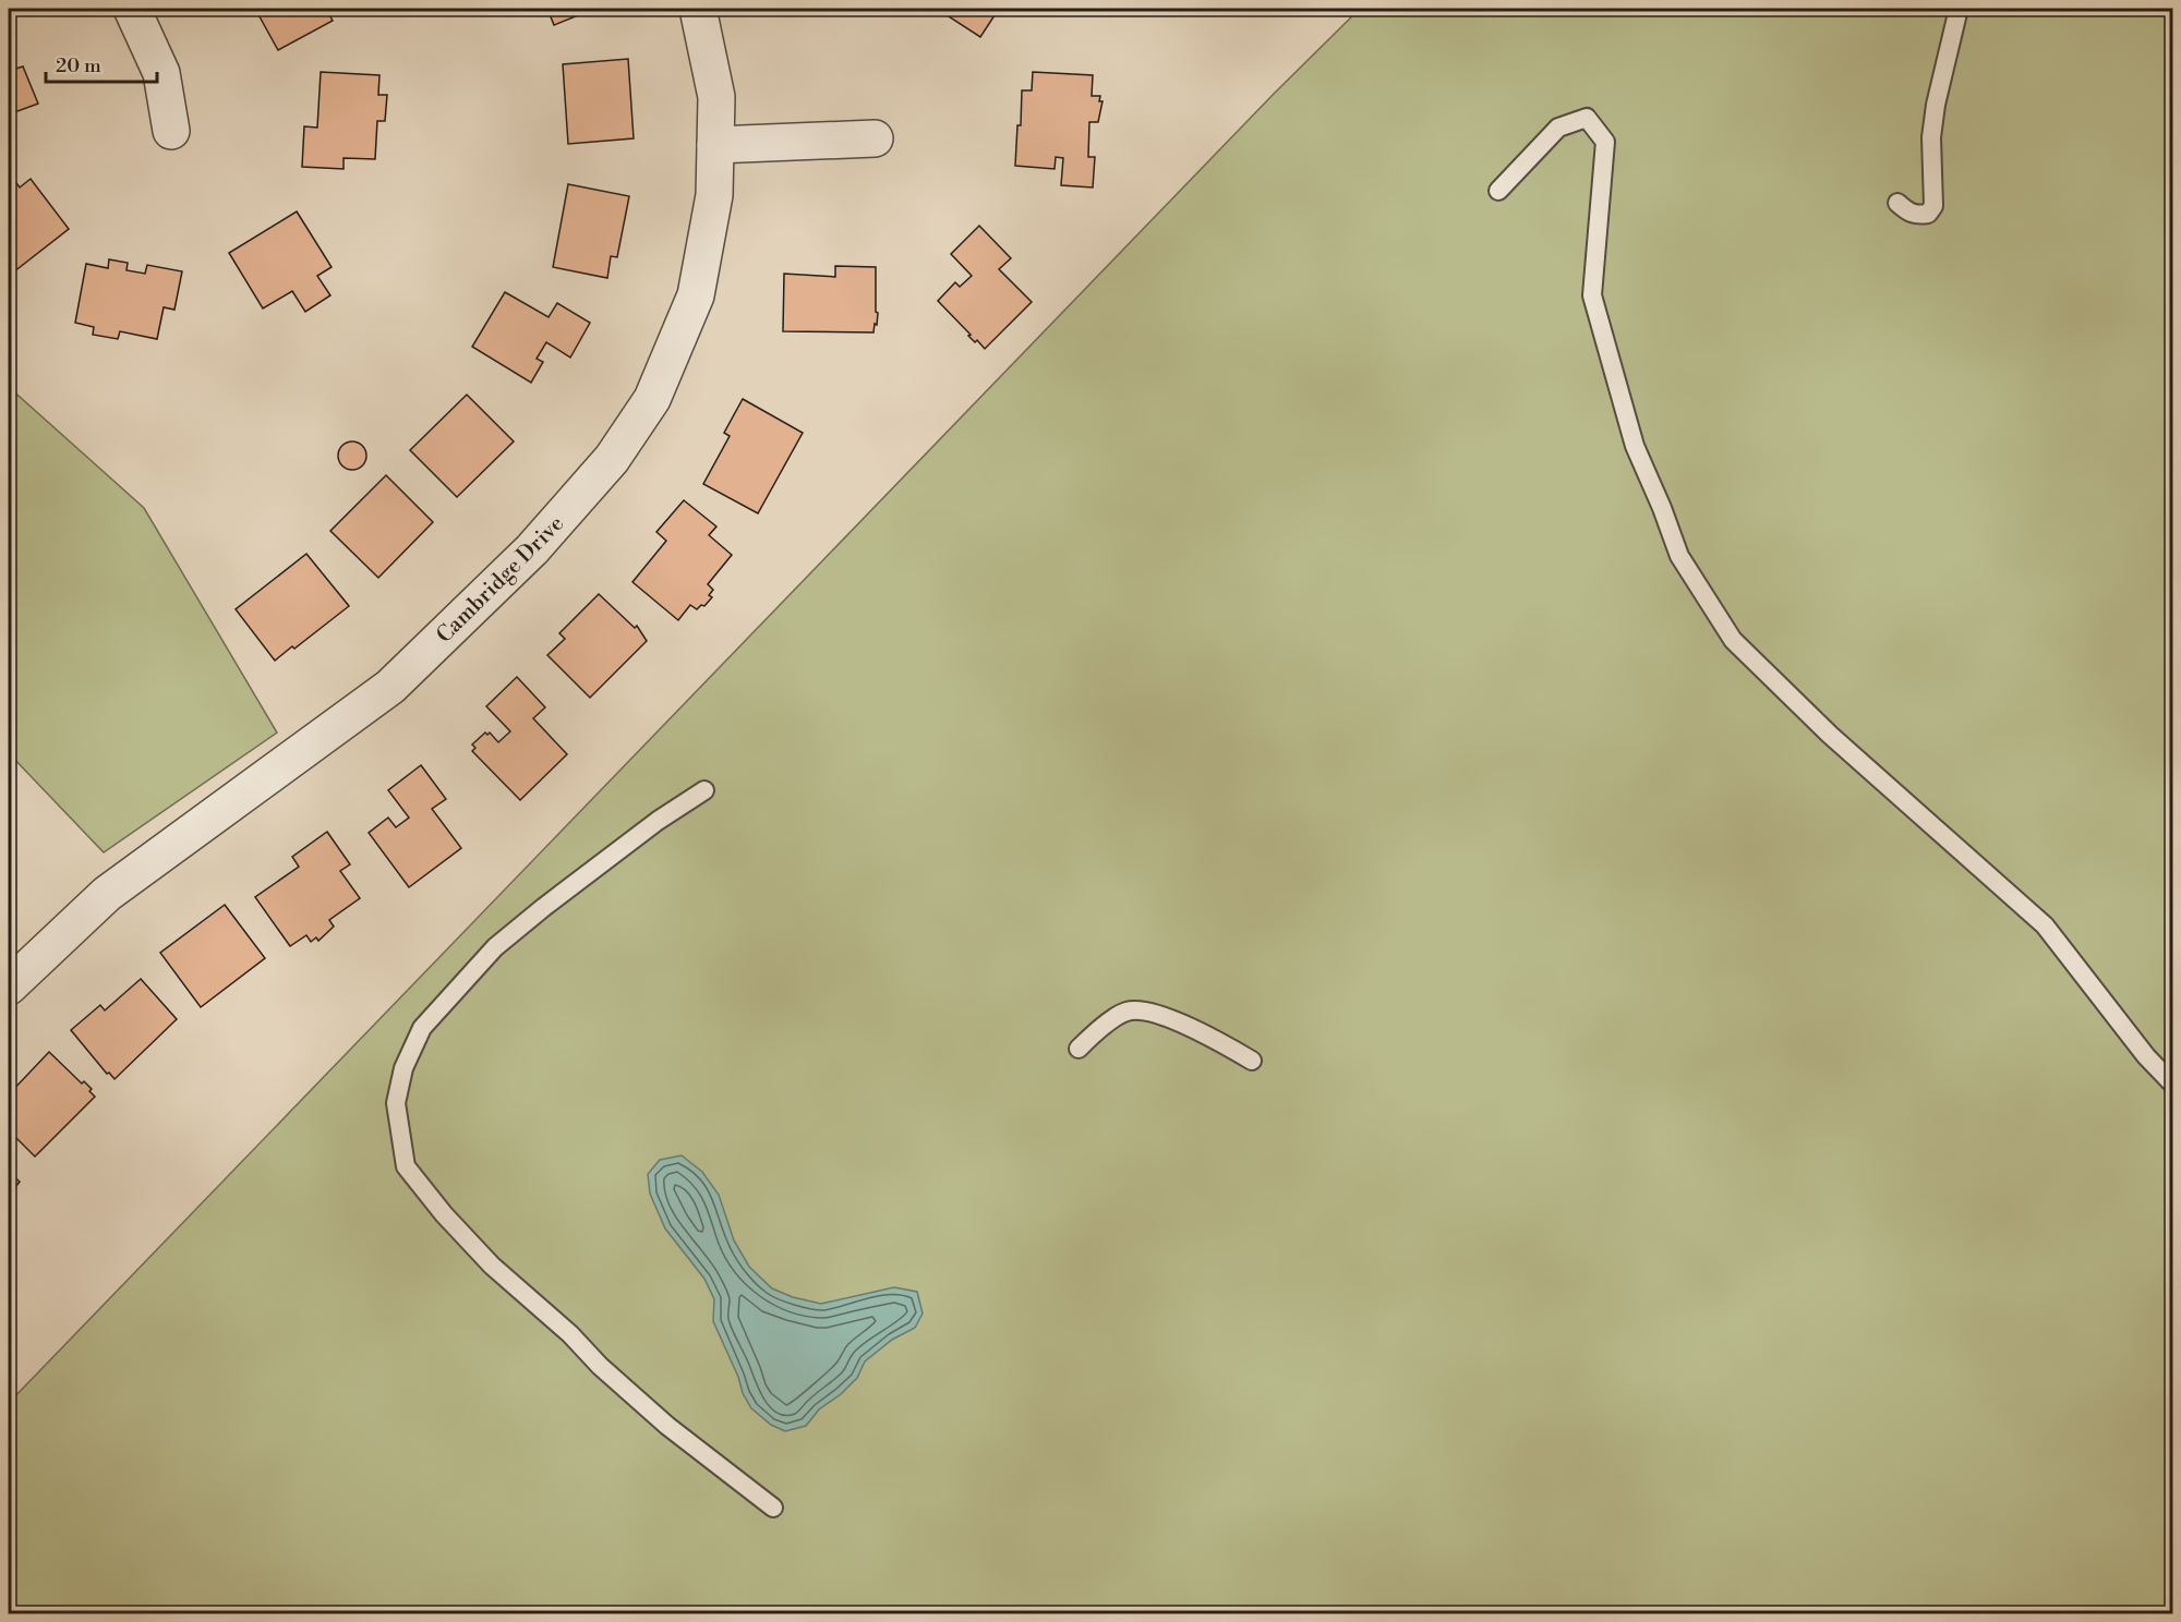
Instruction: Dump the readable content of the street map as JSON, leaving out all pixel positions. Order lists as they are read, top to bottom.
{
  "streets": {
    "street": ["Cambridge Drive"]
  },
  "scale_bar": "20 m"
}
